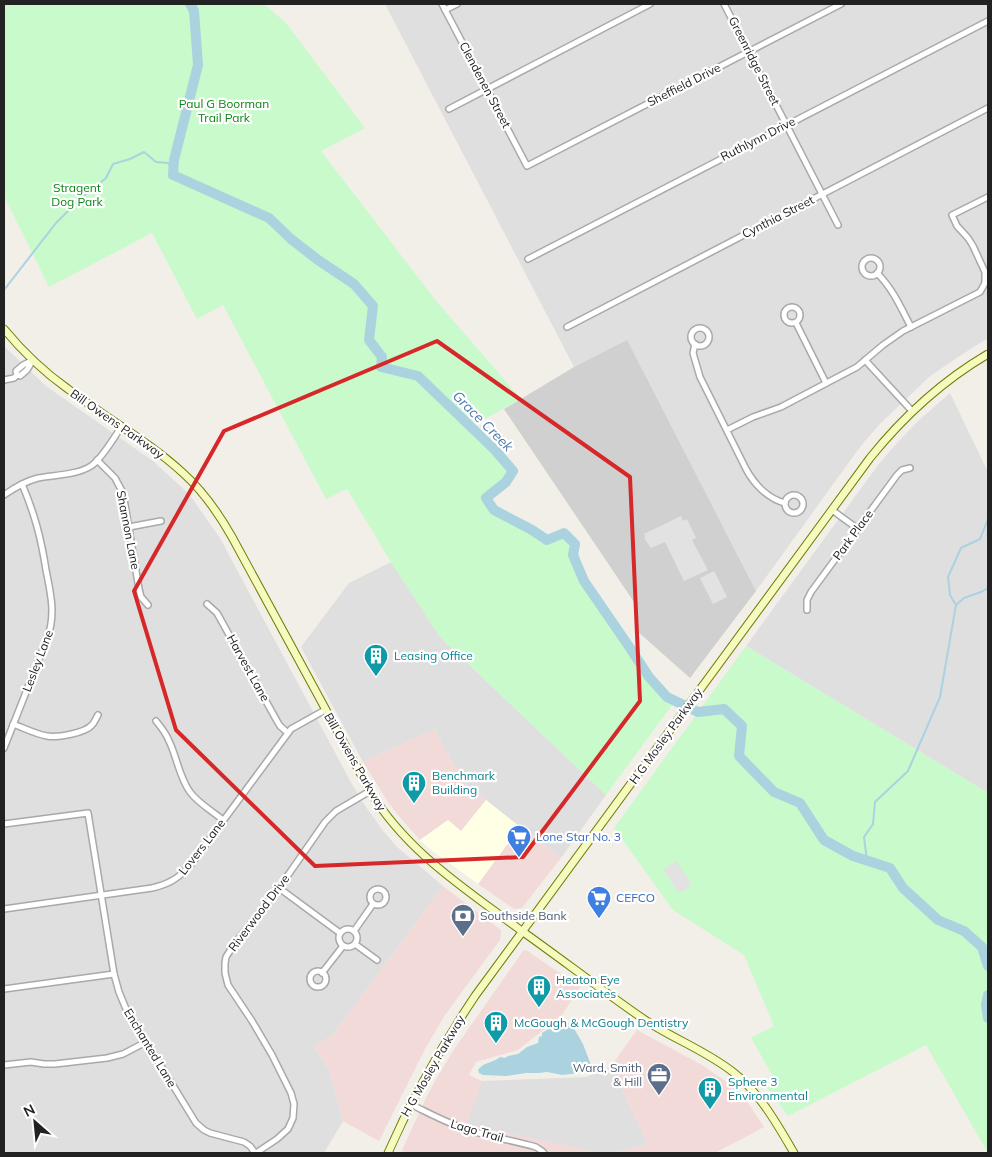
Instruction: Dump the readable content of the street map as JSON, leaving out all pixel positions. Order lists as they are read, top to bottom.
{
  "streets": {
    "main road": ["Bill Owens Parkway", "H G Mosley Parkway"],
    "street": [
      "Greenridge Street",
      "Clendenen Street",
      "Sheffield Drive",
      "Ruthlynn Drive",
      "Cynthia Street",
      "Shannon Lane",
      "Park Place",
      "Lesley Lane",
      "Harvest Lane",
      "Lovers Lane",
      "Riverwood Drive",
      "Enchanted Lane",
      "Lago Trail"
    ]
  },
  "crossings": [
    ["Greenridge Street", "Sheffield Drive"],
    ["Greenridge Street", "Ruthlynn Drive"],
    ["Greenridge Street", "Cynthia Street"],
    ["Clendenen Street", "Sheffield Drive"],
    ["Bill Owens Parkway", "H G Mosley Parkway"],
    ["Bill Owens Parkway", "Lovers Lane"],
    ["Bill Owens Parkway", "Riverwood Drive"],
    ["Harvest Lane", "Lovers Lane"],
    ["H G Mosley Parkway", "Lago Trail"],
    ["Lovers Lane", "Enchanted Lane"],
    ["Riverwood Drive", "Enchanted Lane"]
  ],
  "water": ["Grace Creek"],
  "parks": ["Paul G Boorman Trail Park", "Stragent Dog Park"],
  "places": {
    "building": [
      "Leasing Office",
      "Benchmark Building",
      "Heaton Eye Associates",
      "McGough & McGough Dentistry",
      "Sphere 3 Environmental"
    ],
    "supermarket": ["Lone Star No. 3", "CEFCO"],
    "bank": ["Southside Bank"],
    "office": ["Ward, Smith & Hill"]
  },
  "north": "top left"
}
